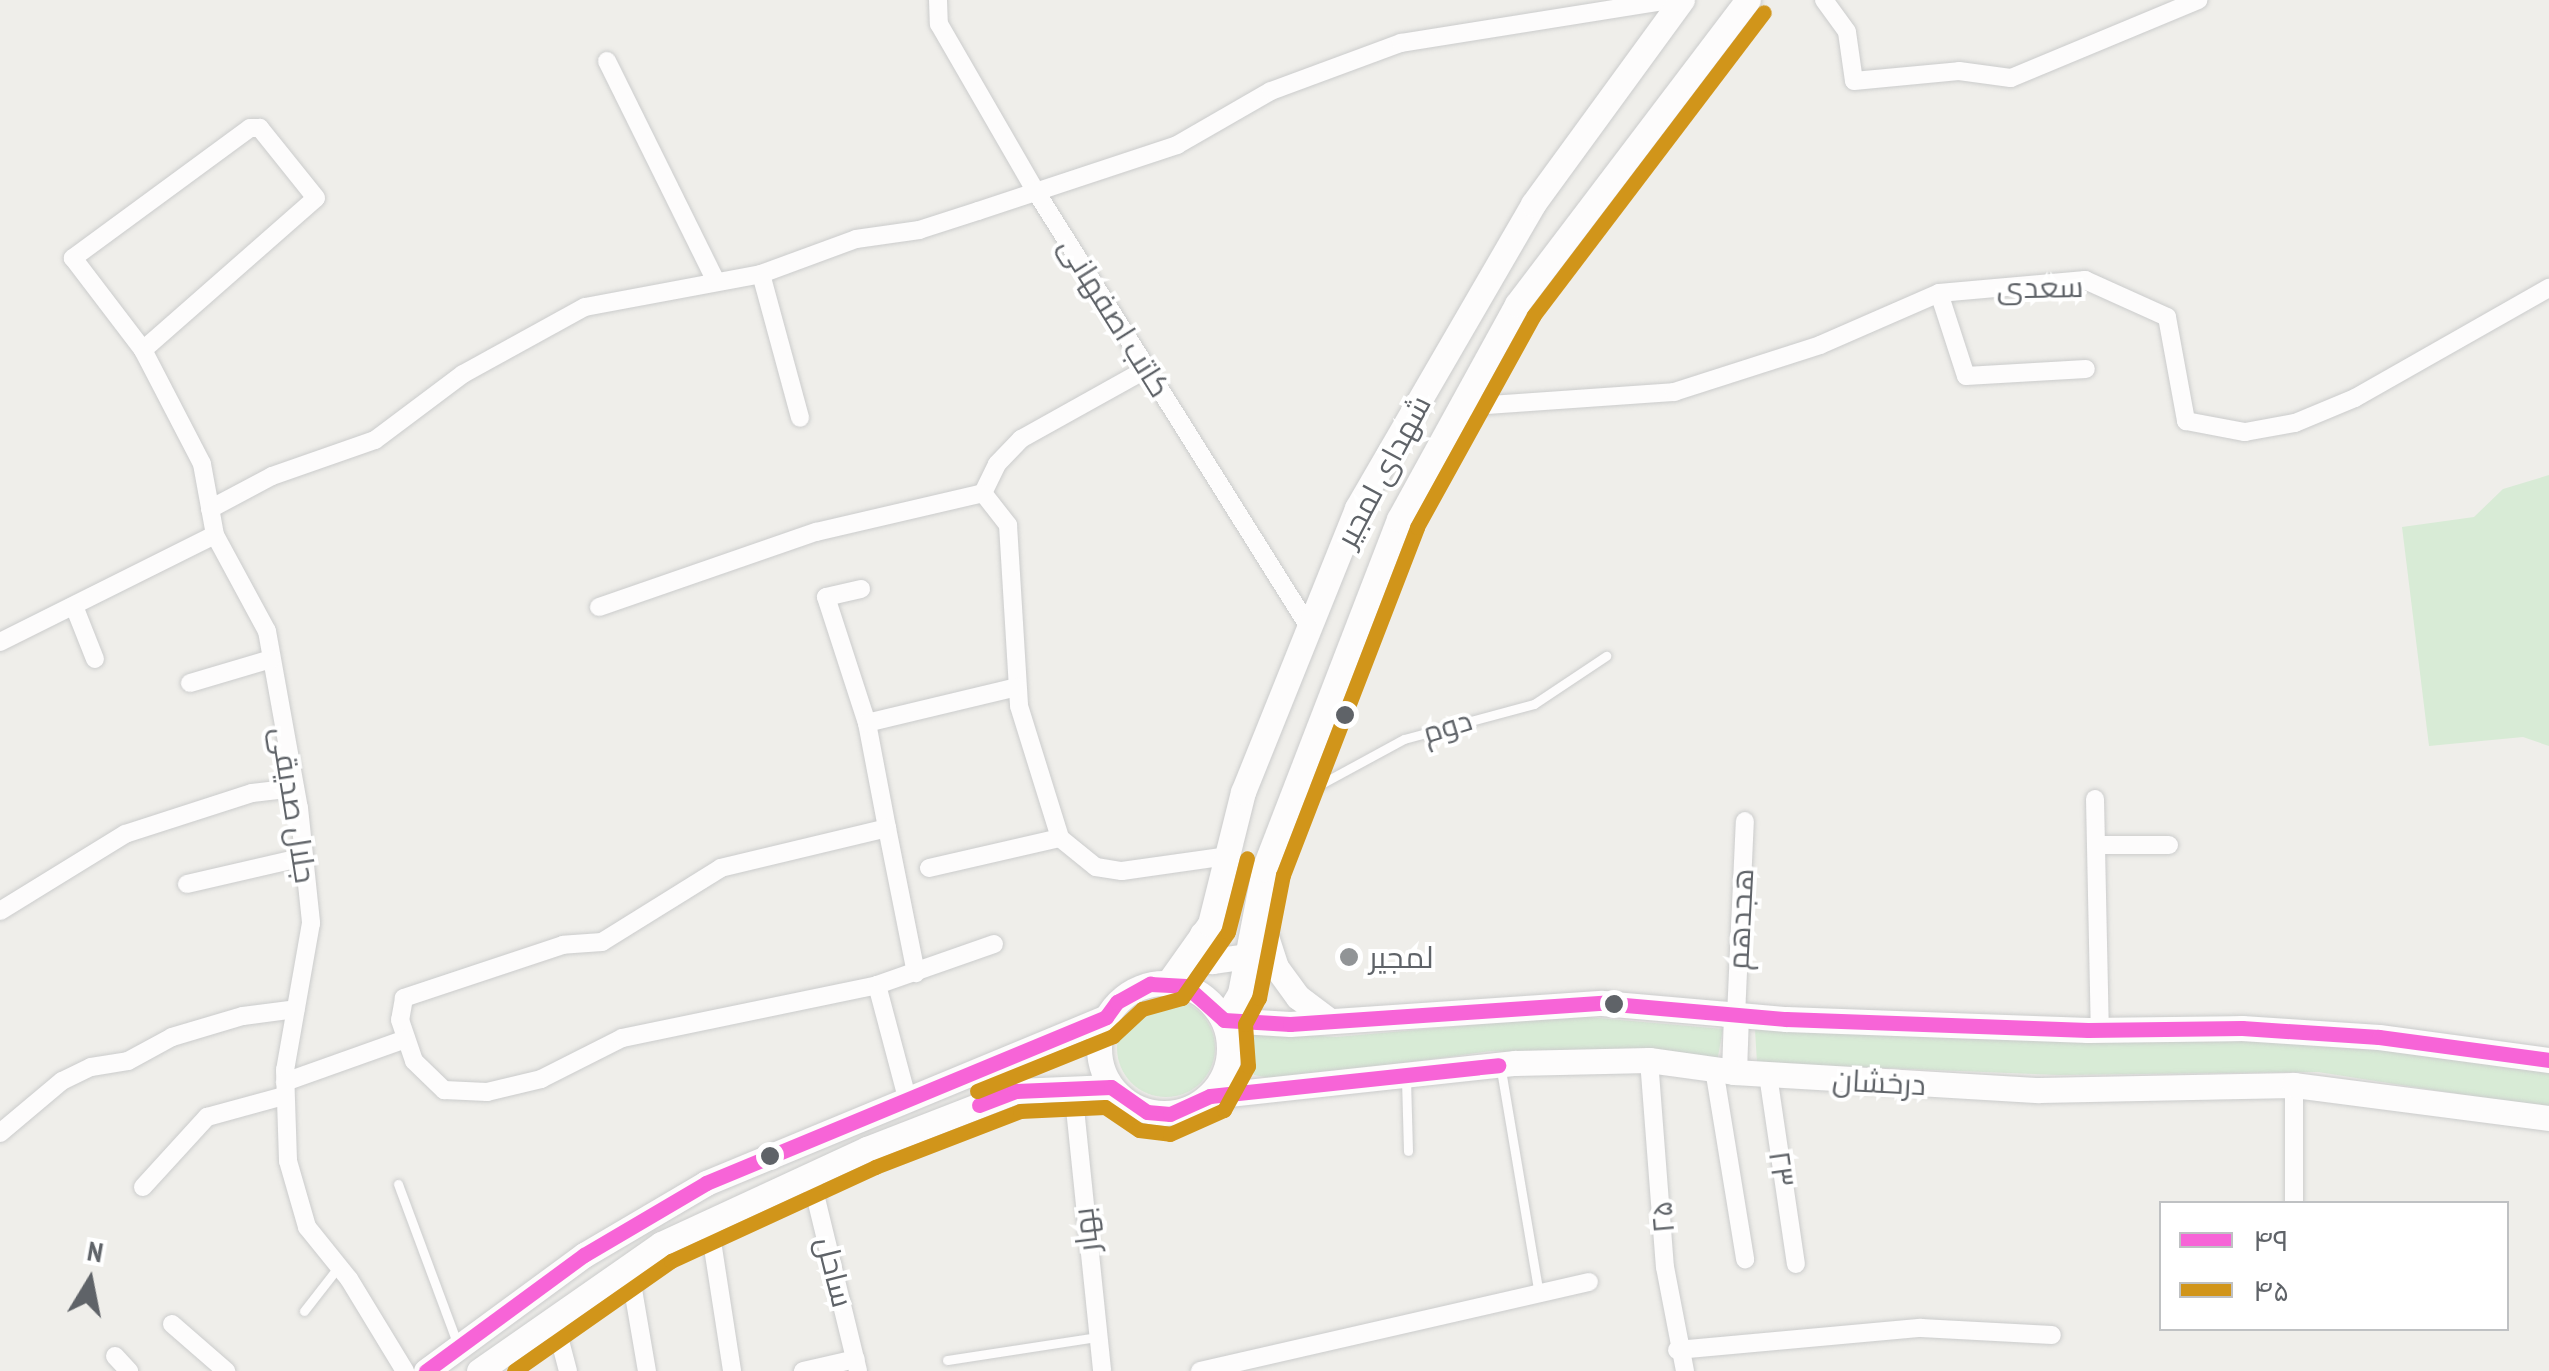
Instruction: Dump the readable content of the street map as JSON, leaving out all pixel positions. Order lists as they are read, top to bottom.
{
  "streets": {
    "main road": ["شهدای لمجیر", "درخشان"],
    "street": [
      "سعدی",
      "کاتب اصفهانی",
      "جلال صدیقی",
      "هجدهم",
      "۲۳",
      "۲۵",
      "بهار",
      "ساحل"
    ],
    "lane": ["دوم"]
  },
  "crossings": [
    ["سعدی", "شهدای لمجیر"],
    ["کاتب اصفهانی", "شهدای لمجیر"],
    ["شهدای لمجیر", "دوم"],
    ["شهدای لمجیر", "درخشان"],
    ["هجدهم", "درخشان"],
    ["درخشان", "۲۳"],
    ["درخشان", "۲۵"]
  ],
  "places": ["لمجیر"],
  "lines": ["transit line ۴۵", "transit line ۴۹"],
  "legend": ["۴۹", "۴۵"],
  "north": "top"
}
